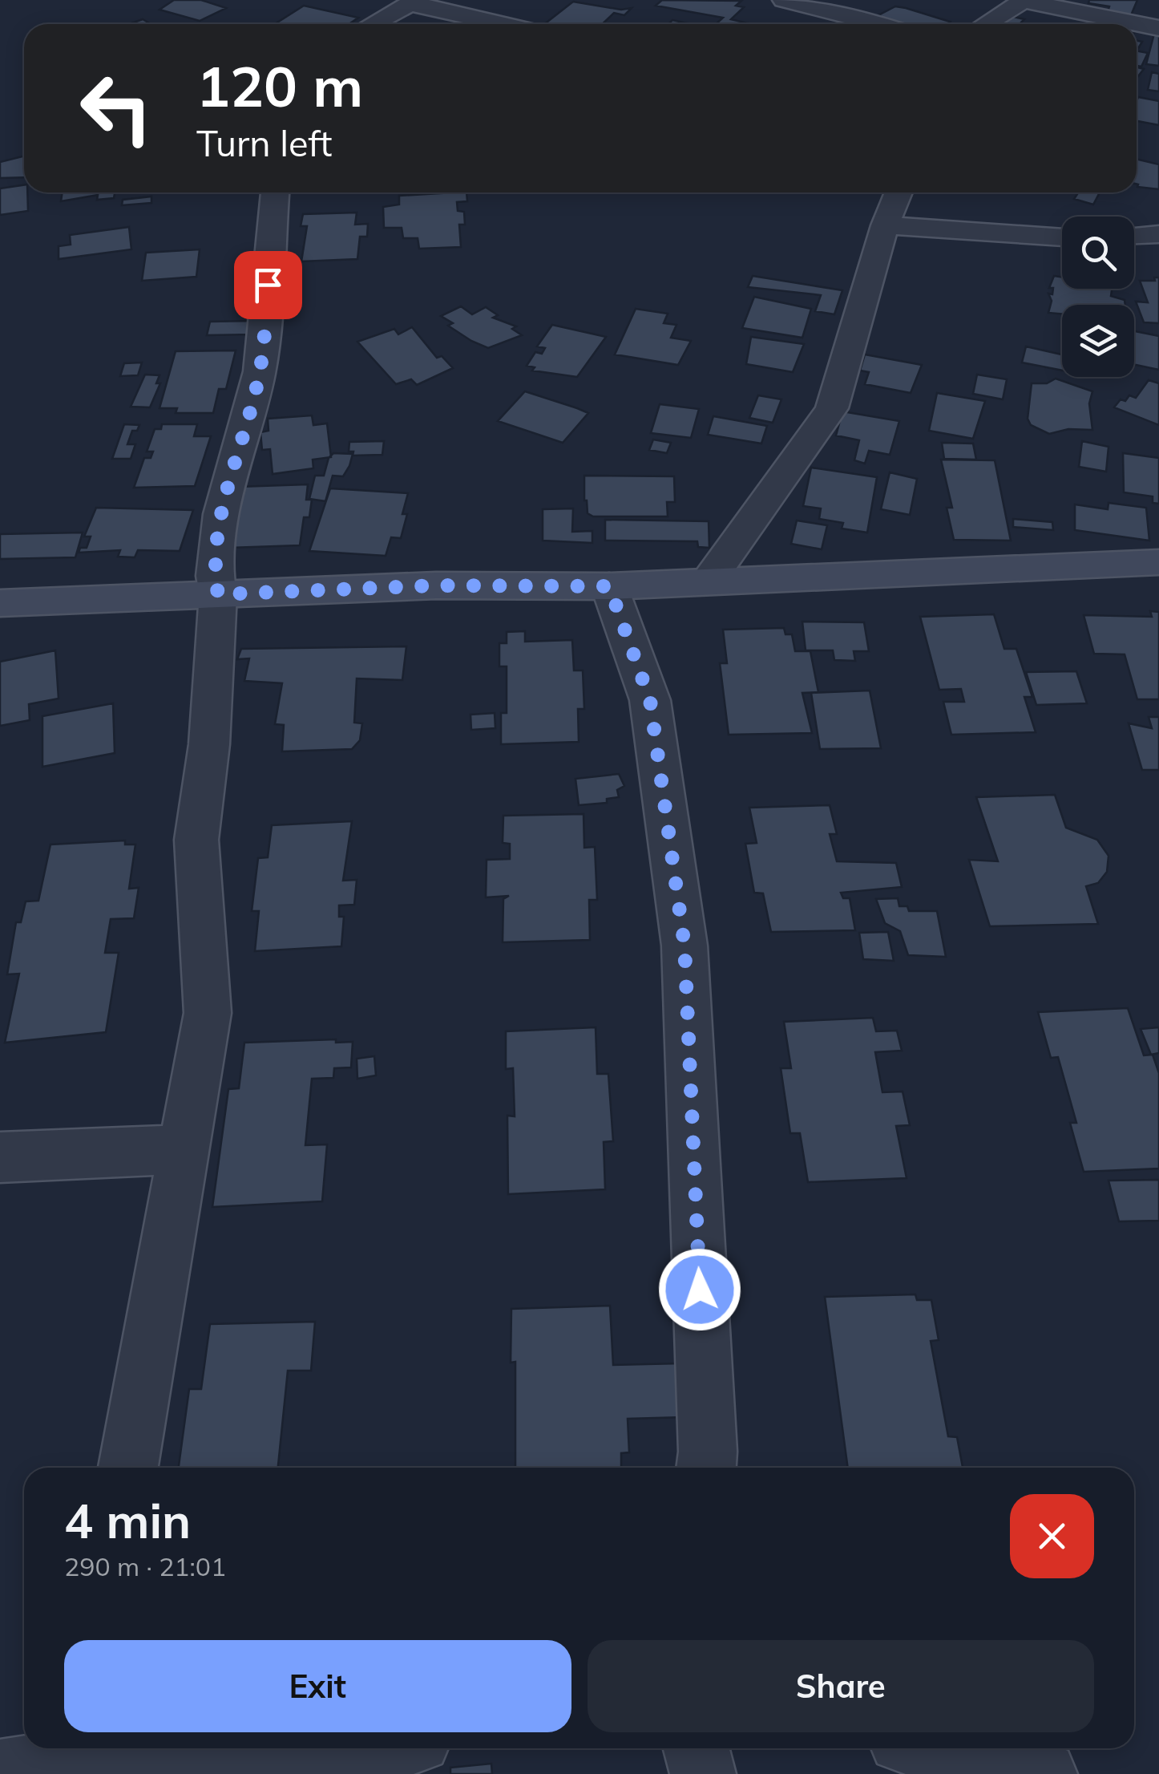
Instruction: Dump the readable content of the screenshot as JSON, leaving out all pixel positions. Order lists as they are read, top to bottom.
{
  "page": {
    "turn": ["120 m", "Turn left"],
    "heading": ["4 min", "290 m · 21:01"],
    "buttons": ["Exit", "Share"]
  }
}
